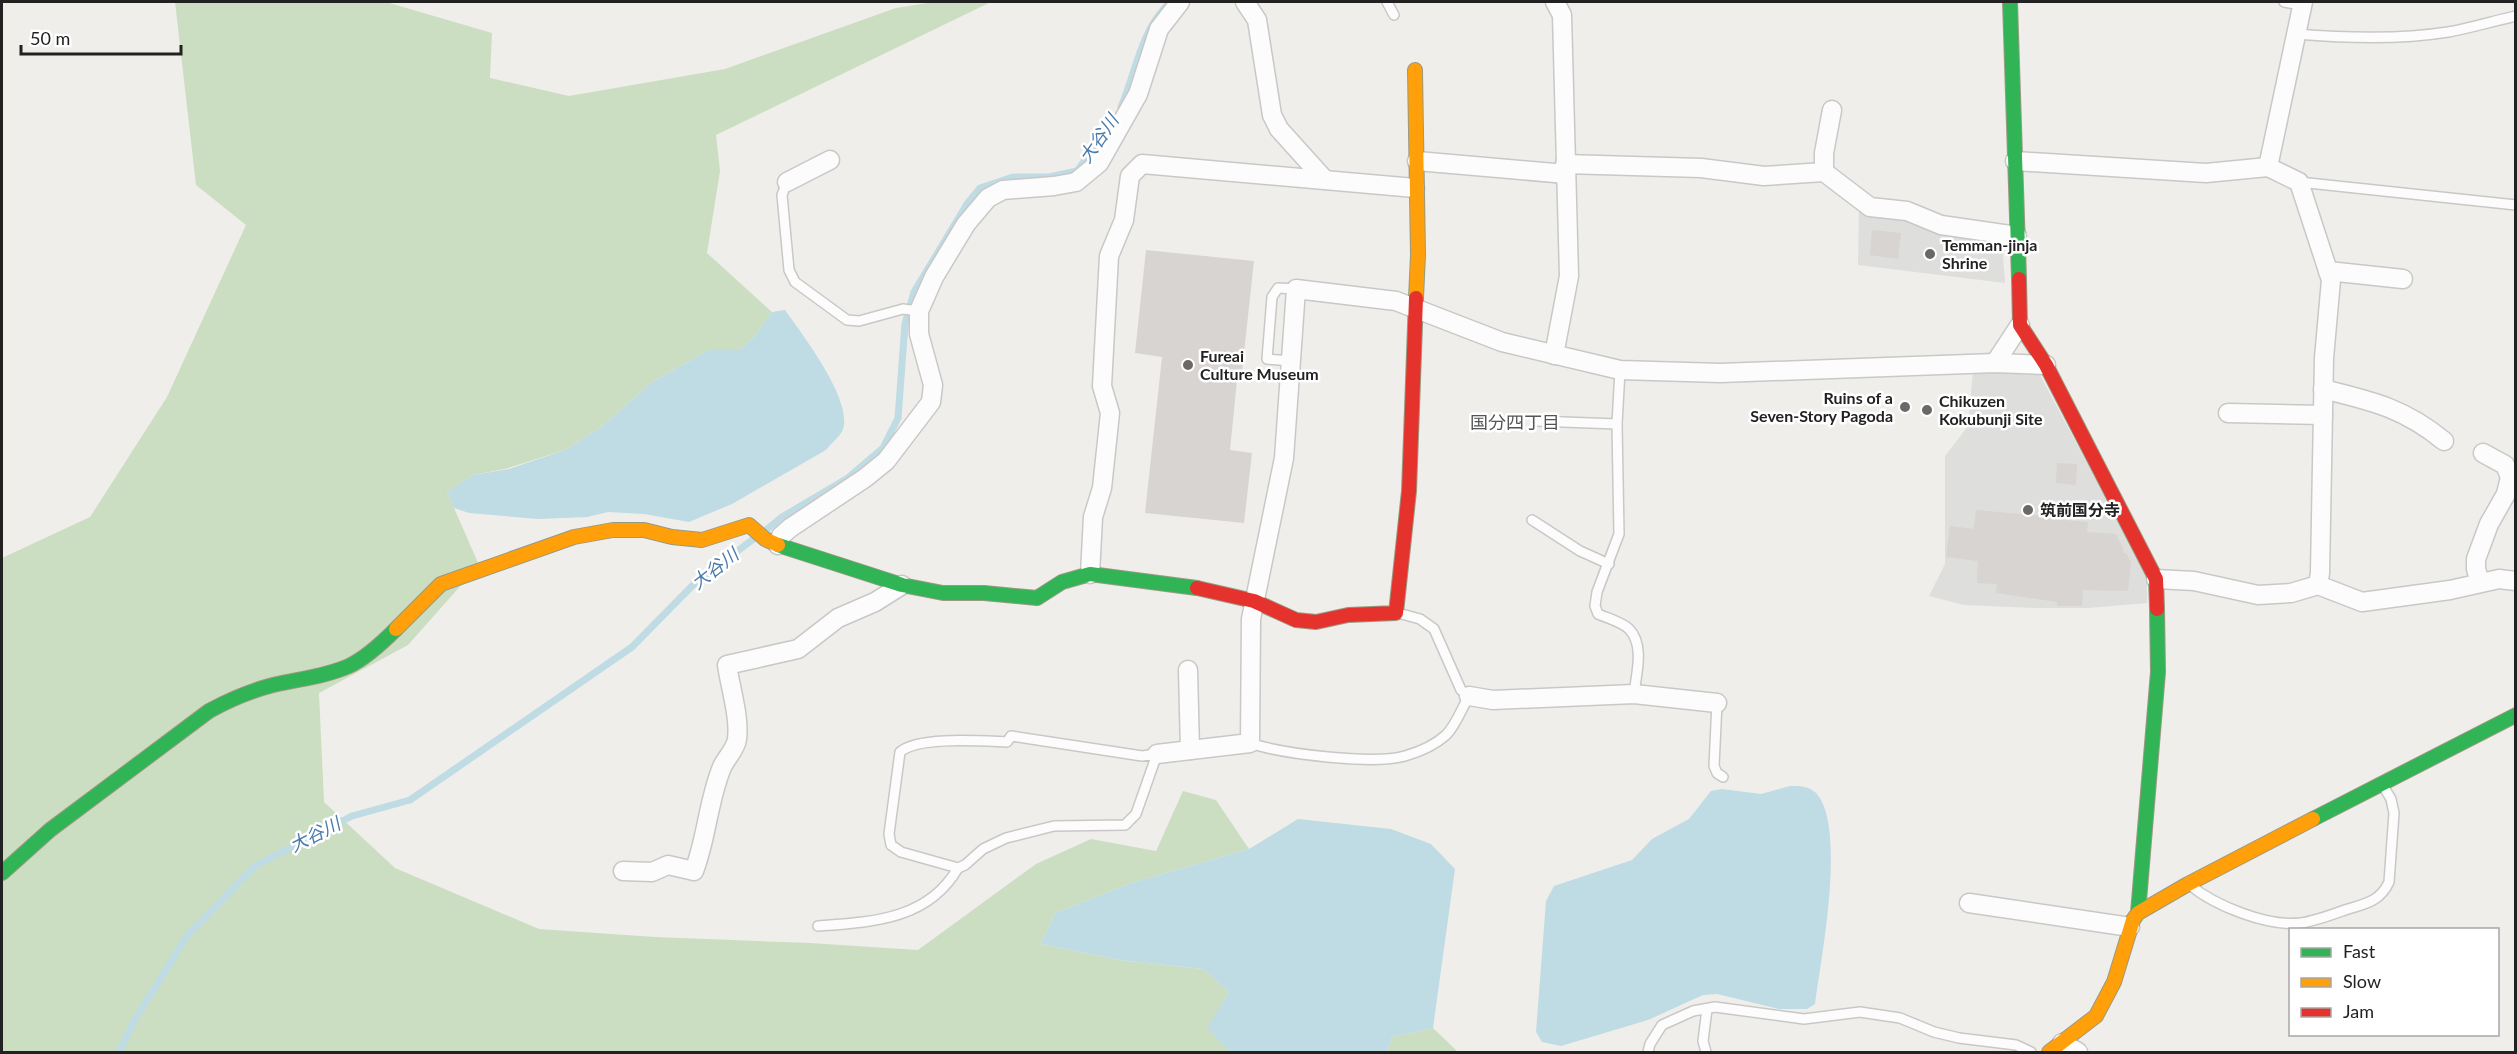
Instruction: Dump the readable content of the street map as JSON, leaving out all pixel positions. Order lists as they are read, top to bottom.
{
  "districts": ["国分四丁目"],
  "water": ["大谷川"],
  "places": [
    "Temman-jinja Shrine",
    "Fureai Culture Museum",
    "Ruins of a Seven-Story Pagoda",
    "Chikuzen Kokubunji Site",
    "筑前国分寺"
  ],
  "legend": ["Fast", "Slow", "Jam"],
  "scale_bar": "50 m"
}
